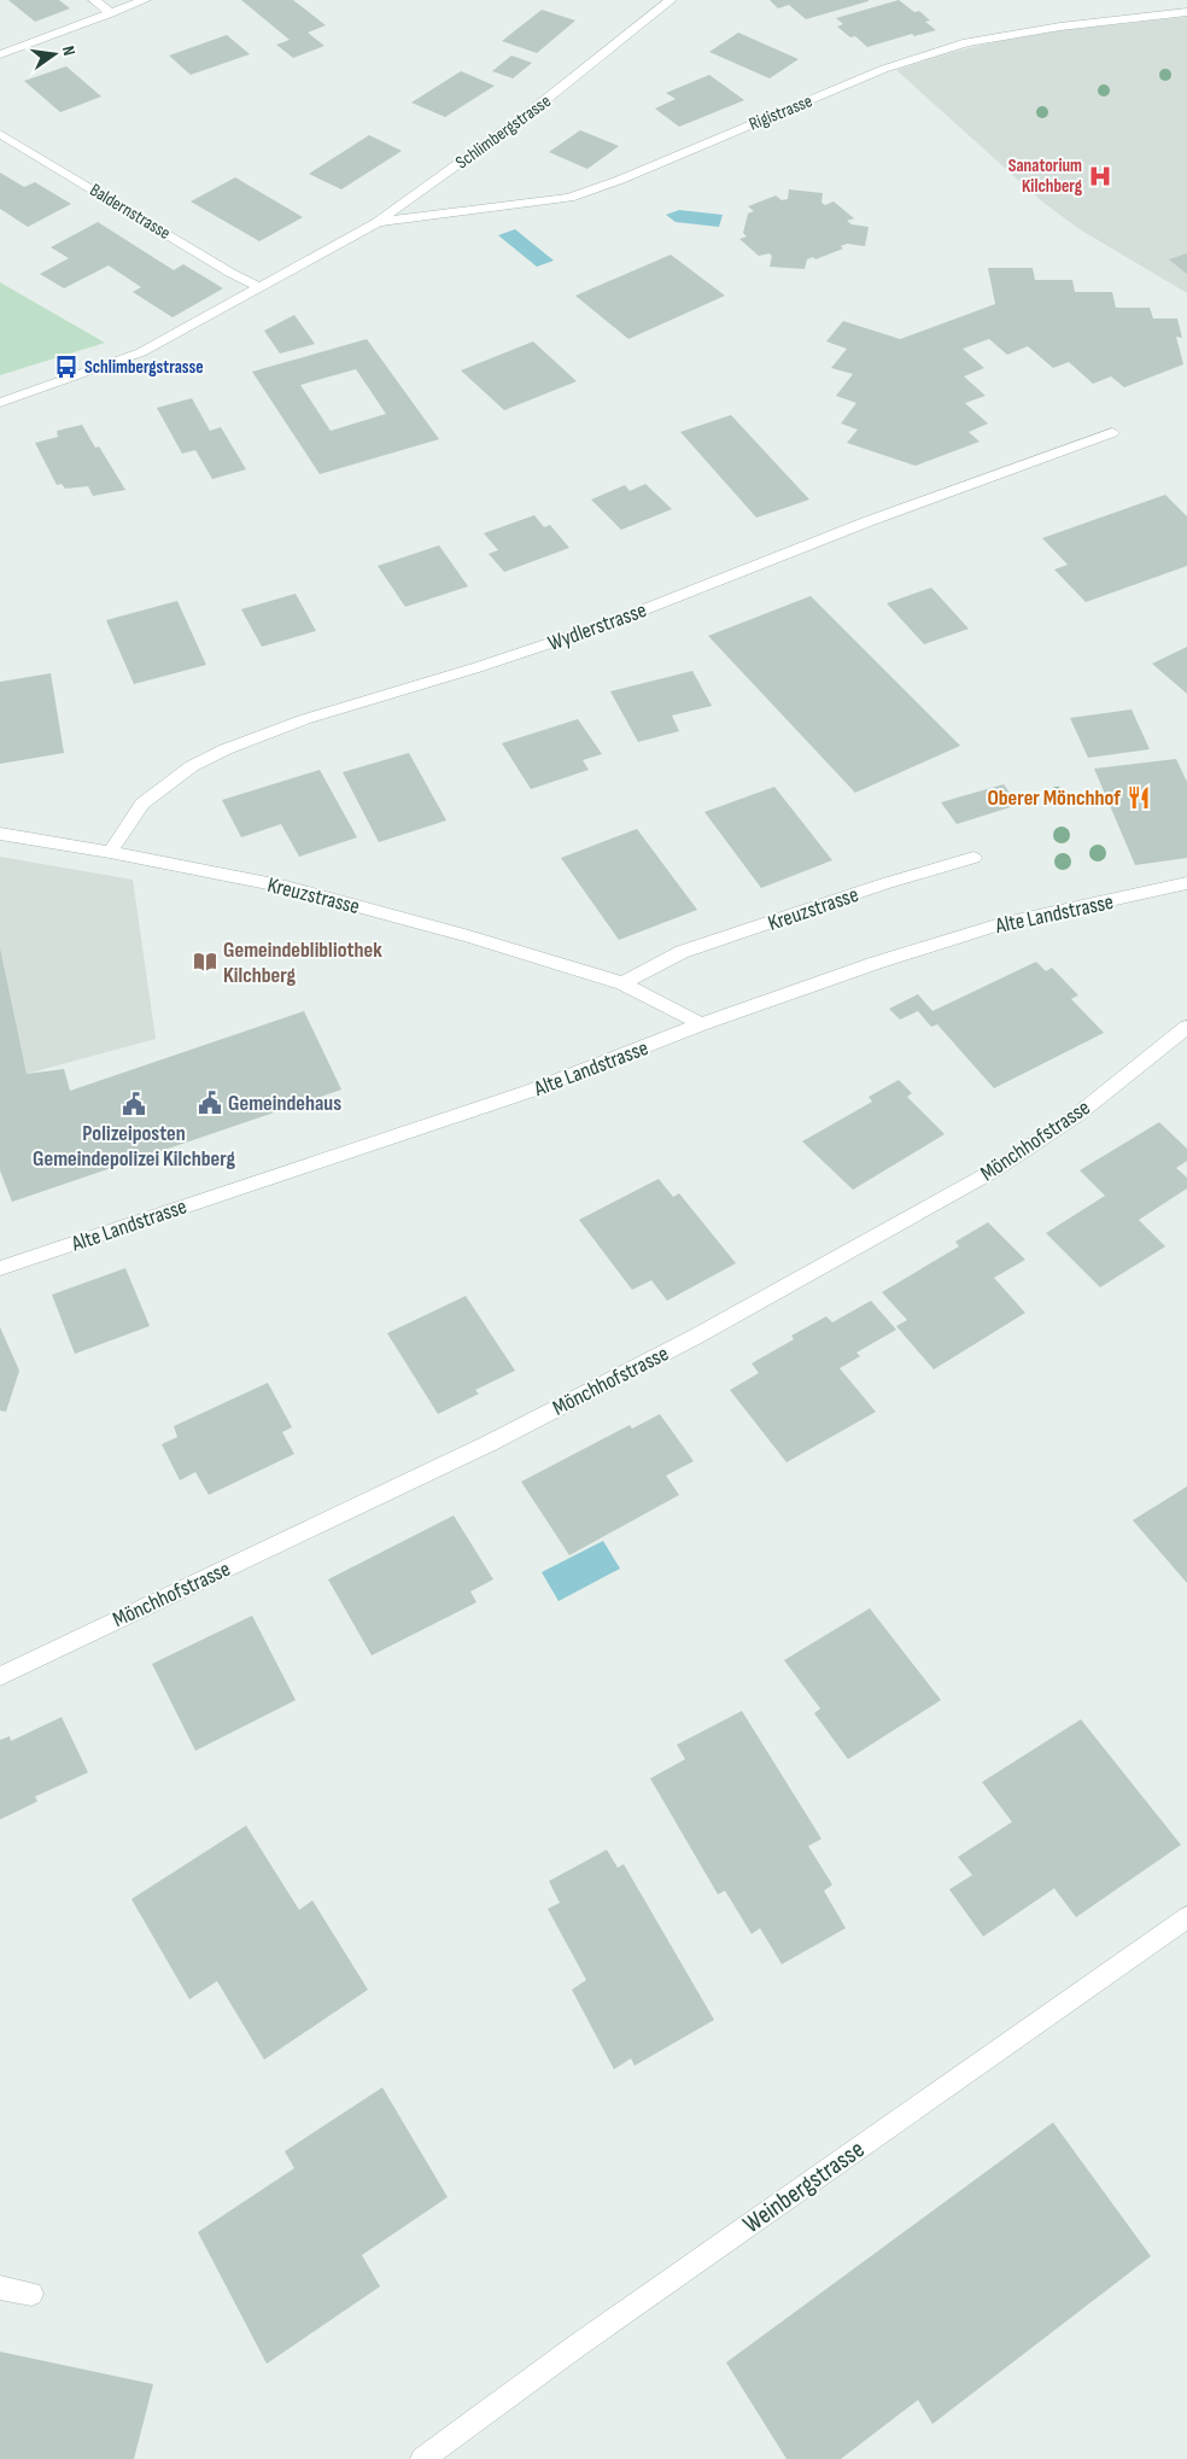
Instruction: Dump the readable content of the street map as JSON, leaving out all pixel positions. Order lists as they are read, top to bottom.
{
  "streets": {
    "street": [
      "Rigistrasse",
      "Schlimbergstrasse",
      "Baldernstrasse",
      "Wydlerstrasse",
      "Kreuzstrasse",
      "Alte Landstrasse",
      "Mönchhofstrasse",
      "Weinbergstrasse"
    ]
  },
  "crossings": [
    ["Rigistrasse", "Schlimbergstrasse"],
    ["Schlimbergstrasse", "Baldernstrasse"],
    ["Wydlerstrasse", "Kreuzstrasse"],
    ["Kreuzstrasse", "Alte Landstrasse"]
  ],
  "places": {
    "hospital": ["Sanatorium Kilchberg"],
    "bus stop": ["Schlimbergstrasse"],
    "restaurant": ["Oberer Mönchhof"],
    "library": ["Gemeindeblibliothek Kilchberg"],
    "public building": ["Gemeindehaus", "Polizeiposten Gemeindepolizei Kilchberg"]
  },
  "north": "right"
}
